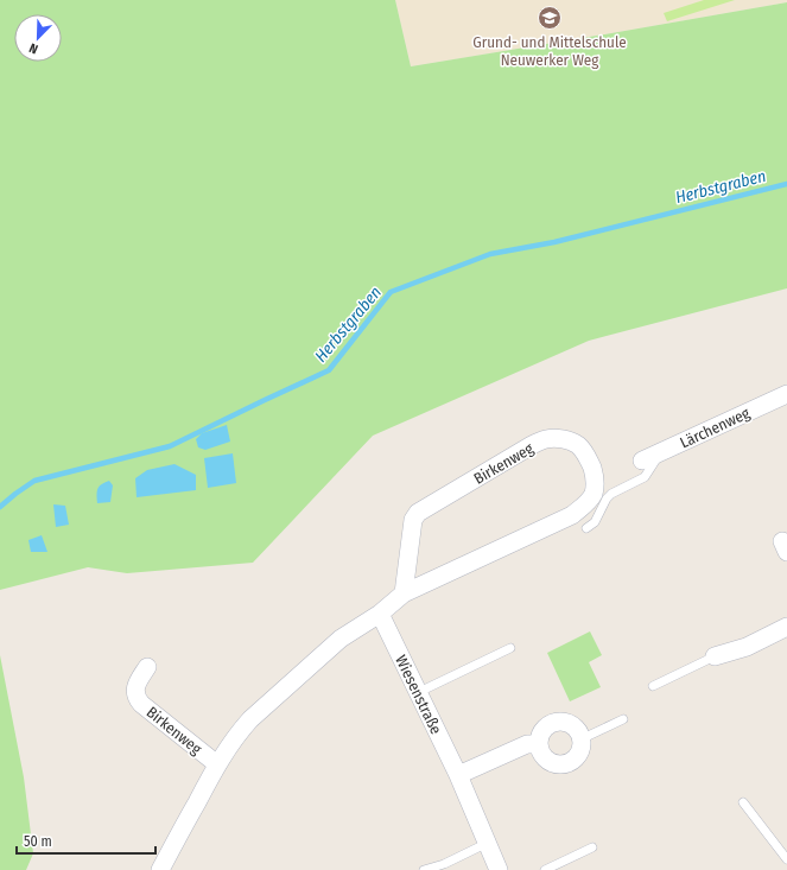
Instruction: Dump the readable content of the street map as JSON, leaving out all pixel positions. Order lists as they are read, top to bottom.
{
  "streets": {
    "street": ["Lärchenweg", "Birkenweg", "Wiesenstraße"]
  },
  "crossings": [
    ["Birkenweg", "Wiesenstraße"]
  ],
  "water": ["Herbstgraben"],
  "places": {
    "school or university": ["Grund- und Mittelschule Neuwerker Weg"]
  },
  "scale_bar": "50 m",
  "north": "bottom left"
}
